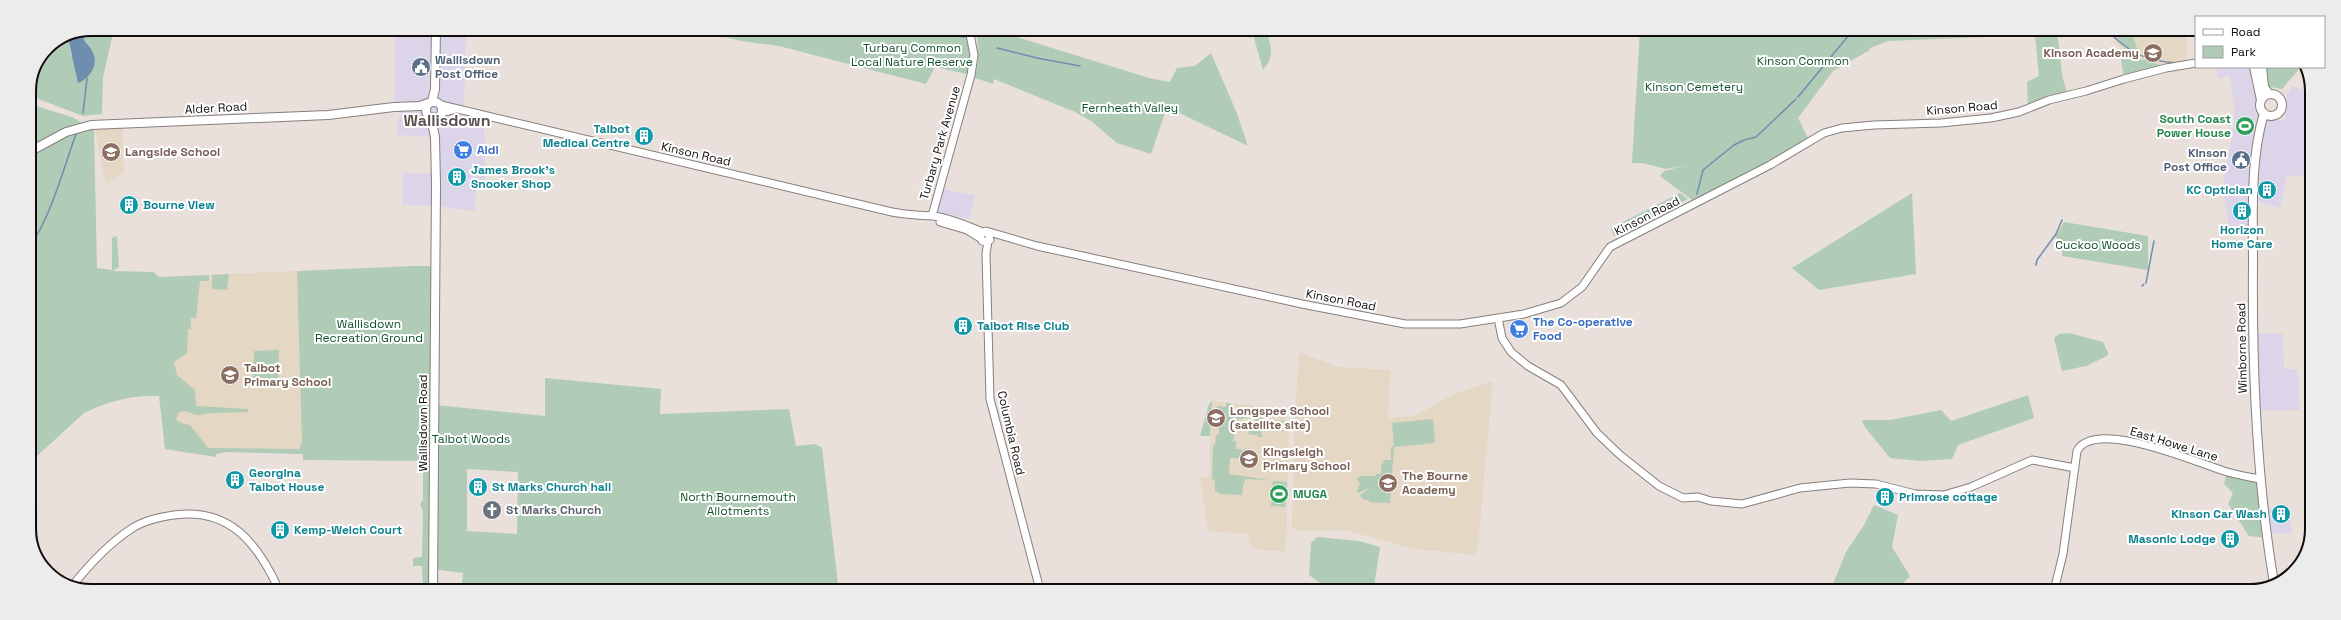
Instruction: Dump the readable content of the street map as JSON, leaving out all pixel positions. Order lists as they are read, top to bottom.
{
  "streets": {
    "main road": ["Alder Road", "Wimborne Road", "Wallisdown Road"],
    "street": [
      "Kinson Road",
      "Turbary Park Avenue",
      "Columbia Road",
      "East Howe Lane"
    ]
  },
  "crossings": [
    ["Alder Road", "Kinson Road"],
    ["Alder Road", "Wallisdown Road"],
    ["Kinson Road", "Turbary Park Avenue"],
    ["Kinson Road", "Wallisdown Road"],
    ["Kinson Road", "Columbia Road"],
    ["Wimborne Road", "East Howe Lane"]
  ],
  "districts": ["Wallisdown"],
  "parks": [
    "Turbary Common Local Nature Reserve",
    "Kinson Common",
    "Kinson Cemetery",
    "Fernheath Valley",
    "Cuckoo Woods",
    "Wallisdown Recreation Ground",
    "Talbot Woods",
    "North Bournemouth Allotments"
  ],
  "places": {
    "school or university": [
      "Kinson Academy",
      "Langside School",
      "Talbot Primary School",
      "Longspee School (satellite site)",
      "Kingsleigh Primary School",
      "The Bourne Academy"
    ],
    "public building": ["Wallisdown Post Office", "Kinson Post Office"],
    "sports": ["South Coast Power House", "MUGA"],
    "building": [
      "Talbot Medical Centre",
      "James Brook's Snooker Shop",
      "KC Optician",
      "Bourne View",
      "Horizon Home Care",
      "Talbot Rise Club",
      "Georgina Talbot House",
      "St Marks Church hall",
      "Primrose cottage",
      "Kinson Car Wash",
      "Kemp-Welch Court",
      "Masonic Lodge"
    ],
    "supermarket": ["Aldi", "The Co-operative Food"],
    "church": ["St Marks Church"]
  },
  "legend": ["Road", "Park"]
}
